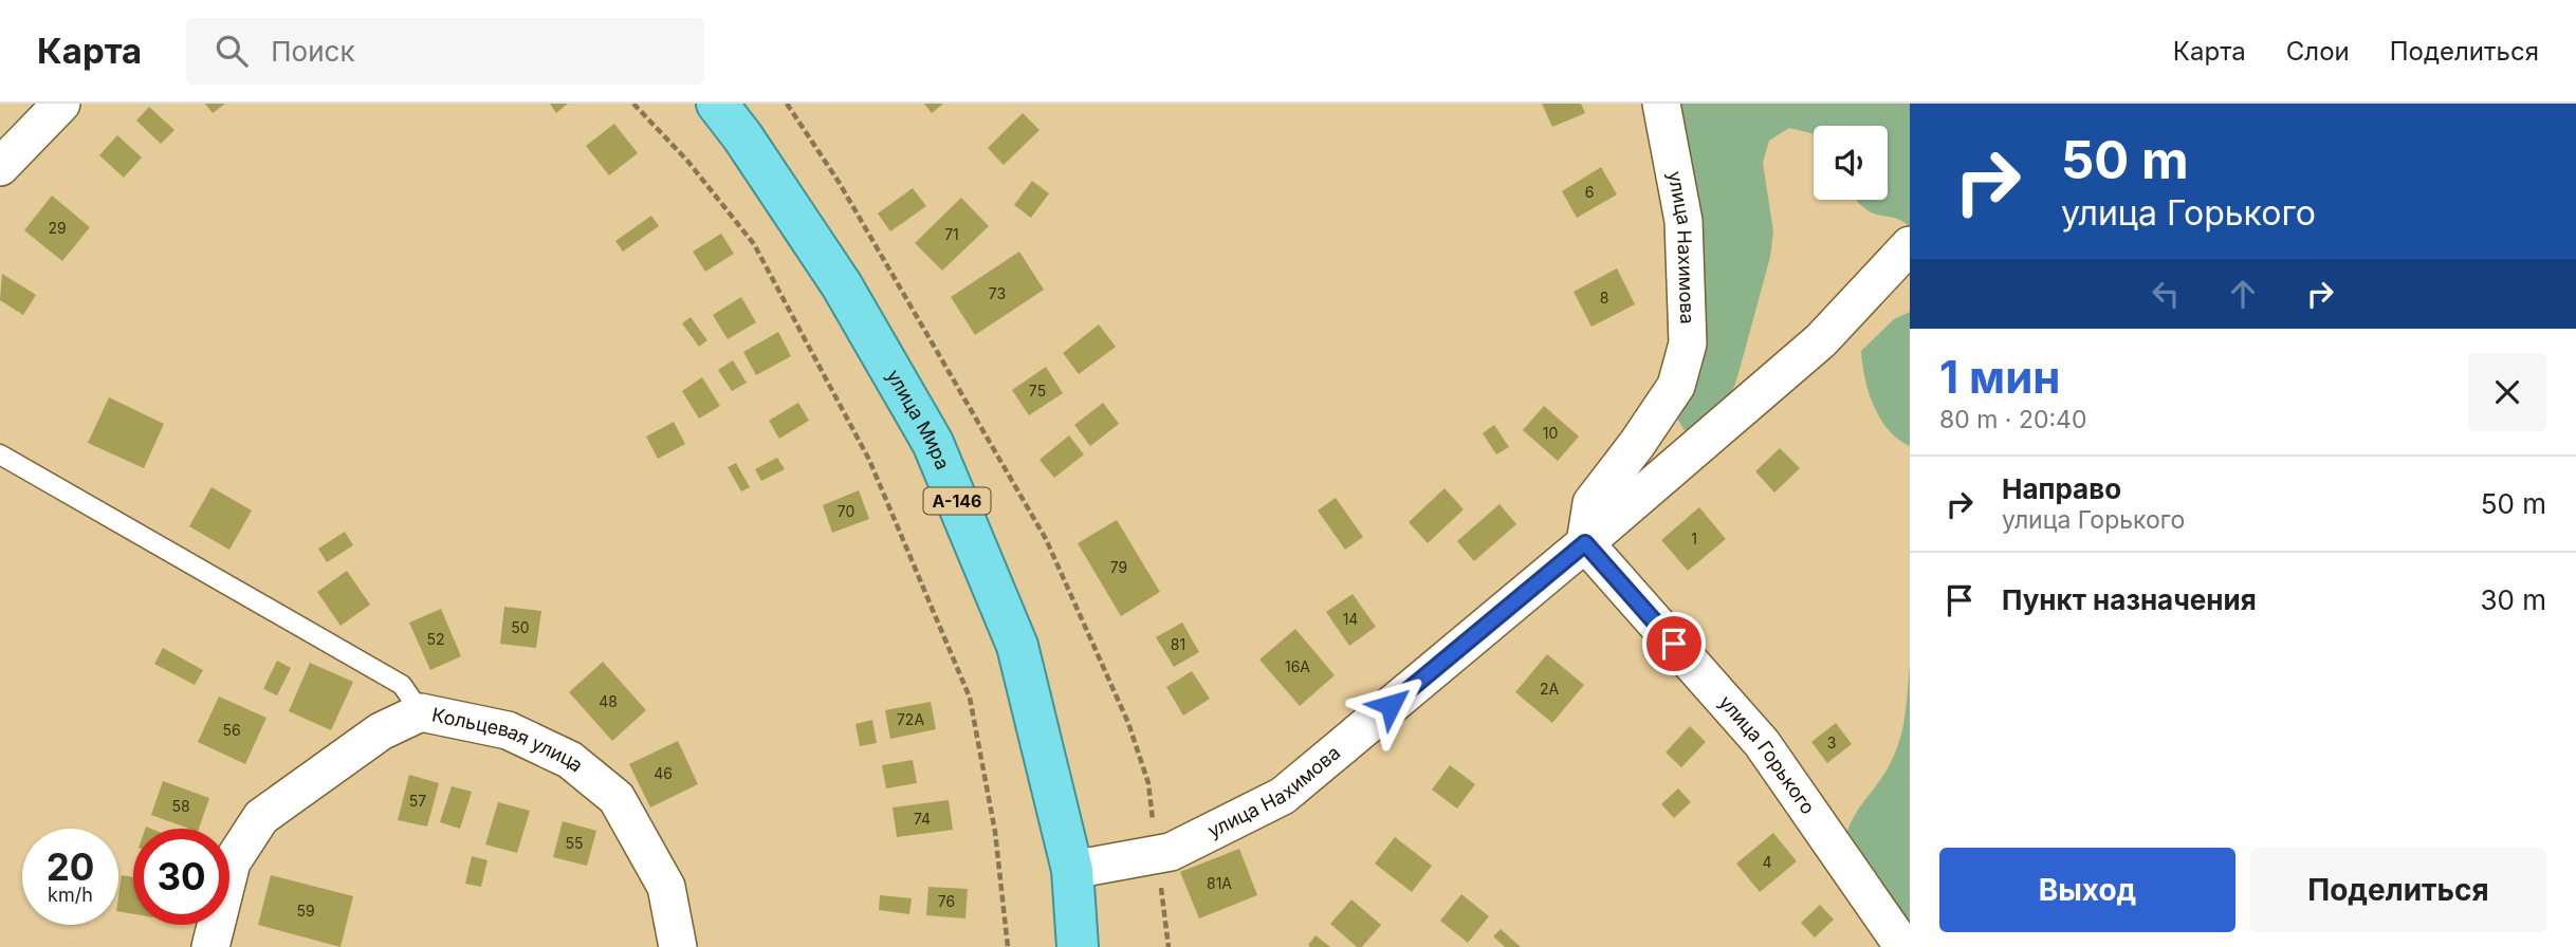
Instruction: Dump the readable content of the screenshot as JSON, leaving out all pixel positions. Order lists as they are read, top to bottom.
{
  "streets": {
    "highway": ["улица Мира", "А-146"],
    "street": ["улица Нахимова", "Кольцевая улица", "улица Горького"]
  },
  "crossings": [
    ["улица Нахимова", "улица Мира"],
    ["улица Нахимова", "улица Горького"]
  ],
  "house_numbers": [
    "6",
    "29",
    "71",
    "73",
    "8",
    "75",
    "10",
    "70",
    "1",
    "79",
    "14",
    "50",
    "52",
    "81",
    "16А",
    "2А",
    "48",
    "72А",
    "56",
    "3",
    "46",
    "57",
    "58",
    "74",
    "55",
    "4",
    "81А",
    "76",
    "59"
  ],
  "page": {
    "header": "Карта",
    "search": "Поиск",
    "nav": ["Карта", "Слои", "Поделиться"],
    "turn": ["50 m", "улица Горького"],
    "heading": ["1 мин", "80 m · 20:40"],
    "list": [
      {
        "name": "Направо",
        "note": "улица Горького",
        "value": "50 m"
      },
      {
        "name": "Пункт назначения",
        "value": "30 m"
      }
    ],
    "speed": "20 km/h",
    "limit": "30",
    "buttons": ["Выход", "Поделиться"]
  }
}
